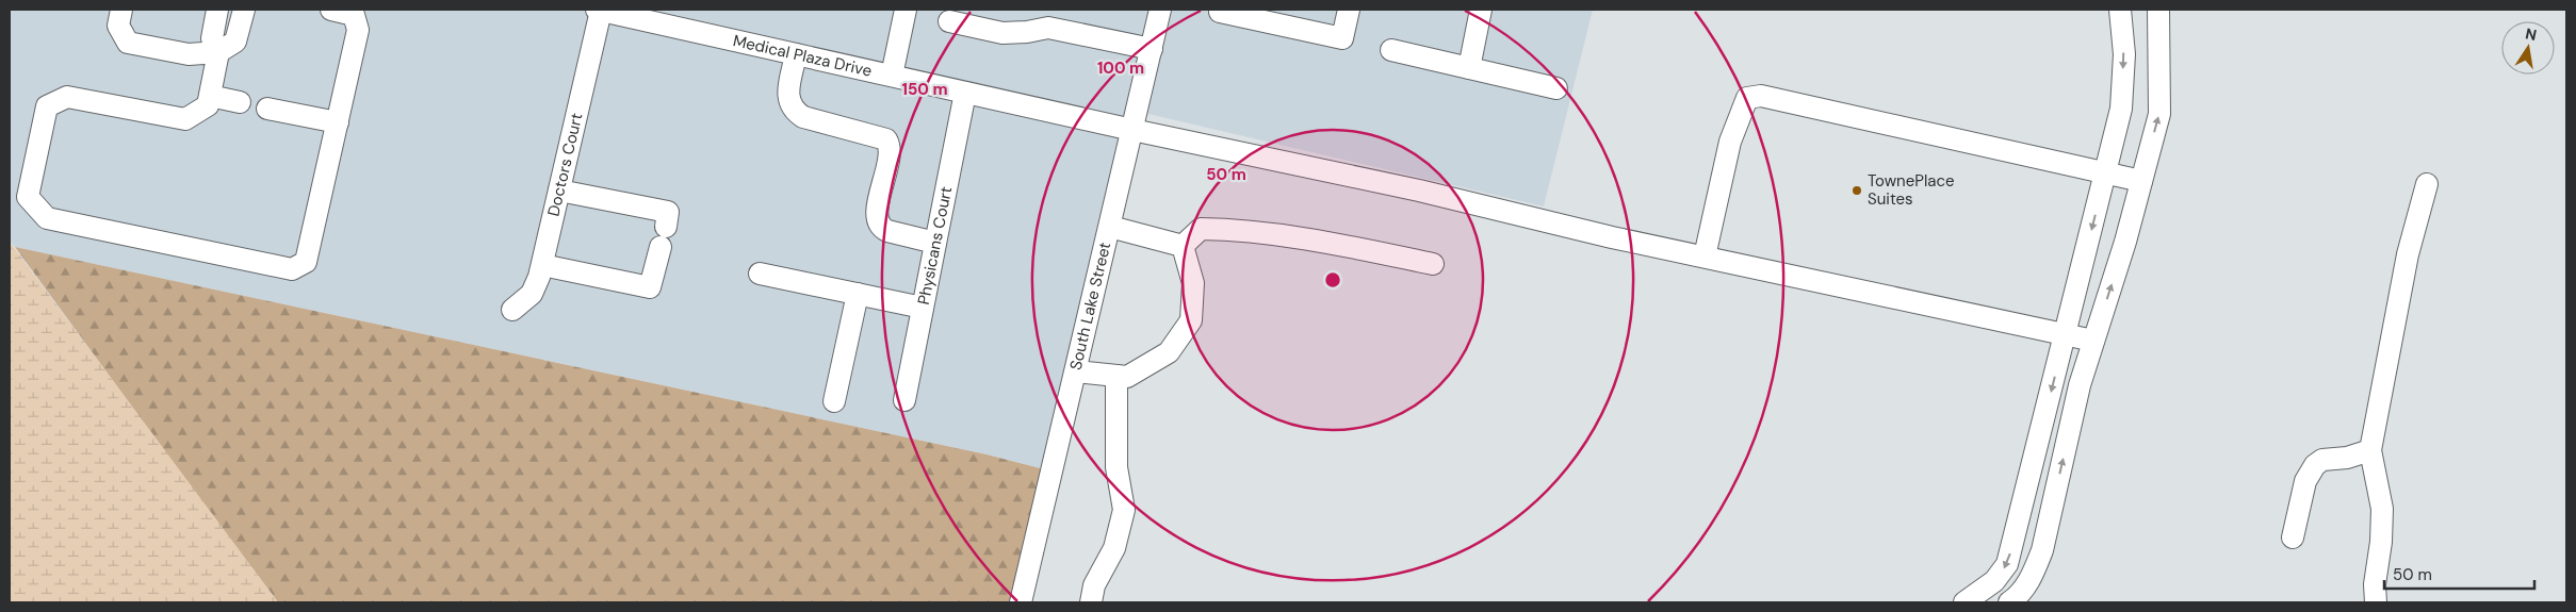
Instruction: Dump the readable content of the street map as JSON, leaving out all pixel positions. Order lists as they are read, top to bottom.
{
  "streets": {
    "street": [
      "Medical Plaza Drive",
      "Doctors Court",
      "Physicans Court",
      "South Lake Street"
    ]
  },
  "crossings": [
    ["Medical Plaza Drive", "Doctors Court"],
    ["Medical Plaza Drive", "Physicans Court"],
    ["Medical Plaza Drive", "South Lake Street"]
  ],
  "places": ["TownePlace Suites"],
  "scale_bar": "50 m",
  "north": "top",
  "rings": ["100 m", "150 m", "50 m"]
}
